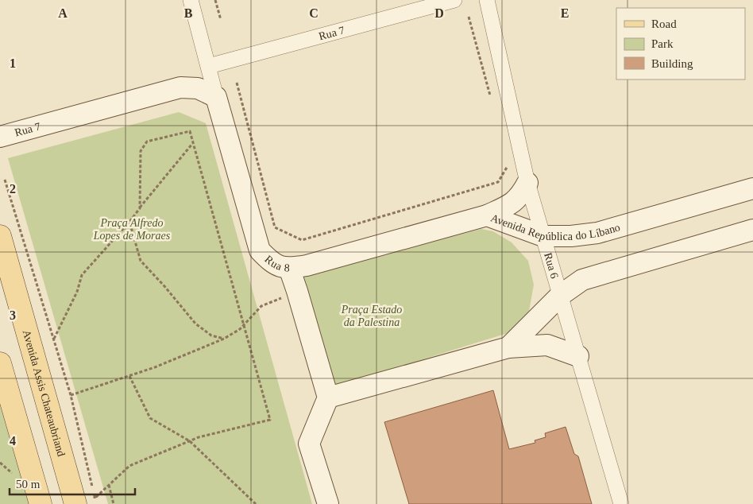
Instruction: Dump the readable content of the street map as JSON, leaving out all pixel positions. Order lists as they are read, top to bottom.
{
  "streets": {
    "main road": [
      "Rua 7",
      "Avenida República do Líbano",
      "Rua 8",
      "Avenida Assis Chateaubriand"
    ],
    "street": ["Rua 6"]
  },
  "crossings": [
    ["Rua 7", "Rua 8"],
    ["Avenida República do Líbano", "Rua 8"],
    ["Avenida República do Líbano", "Rua 6"]
  ],
  "parks": ["Praça Alfredo Lopes de Moraes", "Praça Estado da Palestina"],
  "legend": ["Road", "Park", "Building"],
  "scale_bar": "50 m",
  "grid": {
    "columns": [
      "A",
      "B",
      "C",
      "D",
      "E"
    ],
    "rows": [
      "1",
      "2",
      "3",
      "4"
    ]
  }
}
